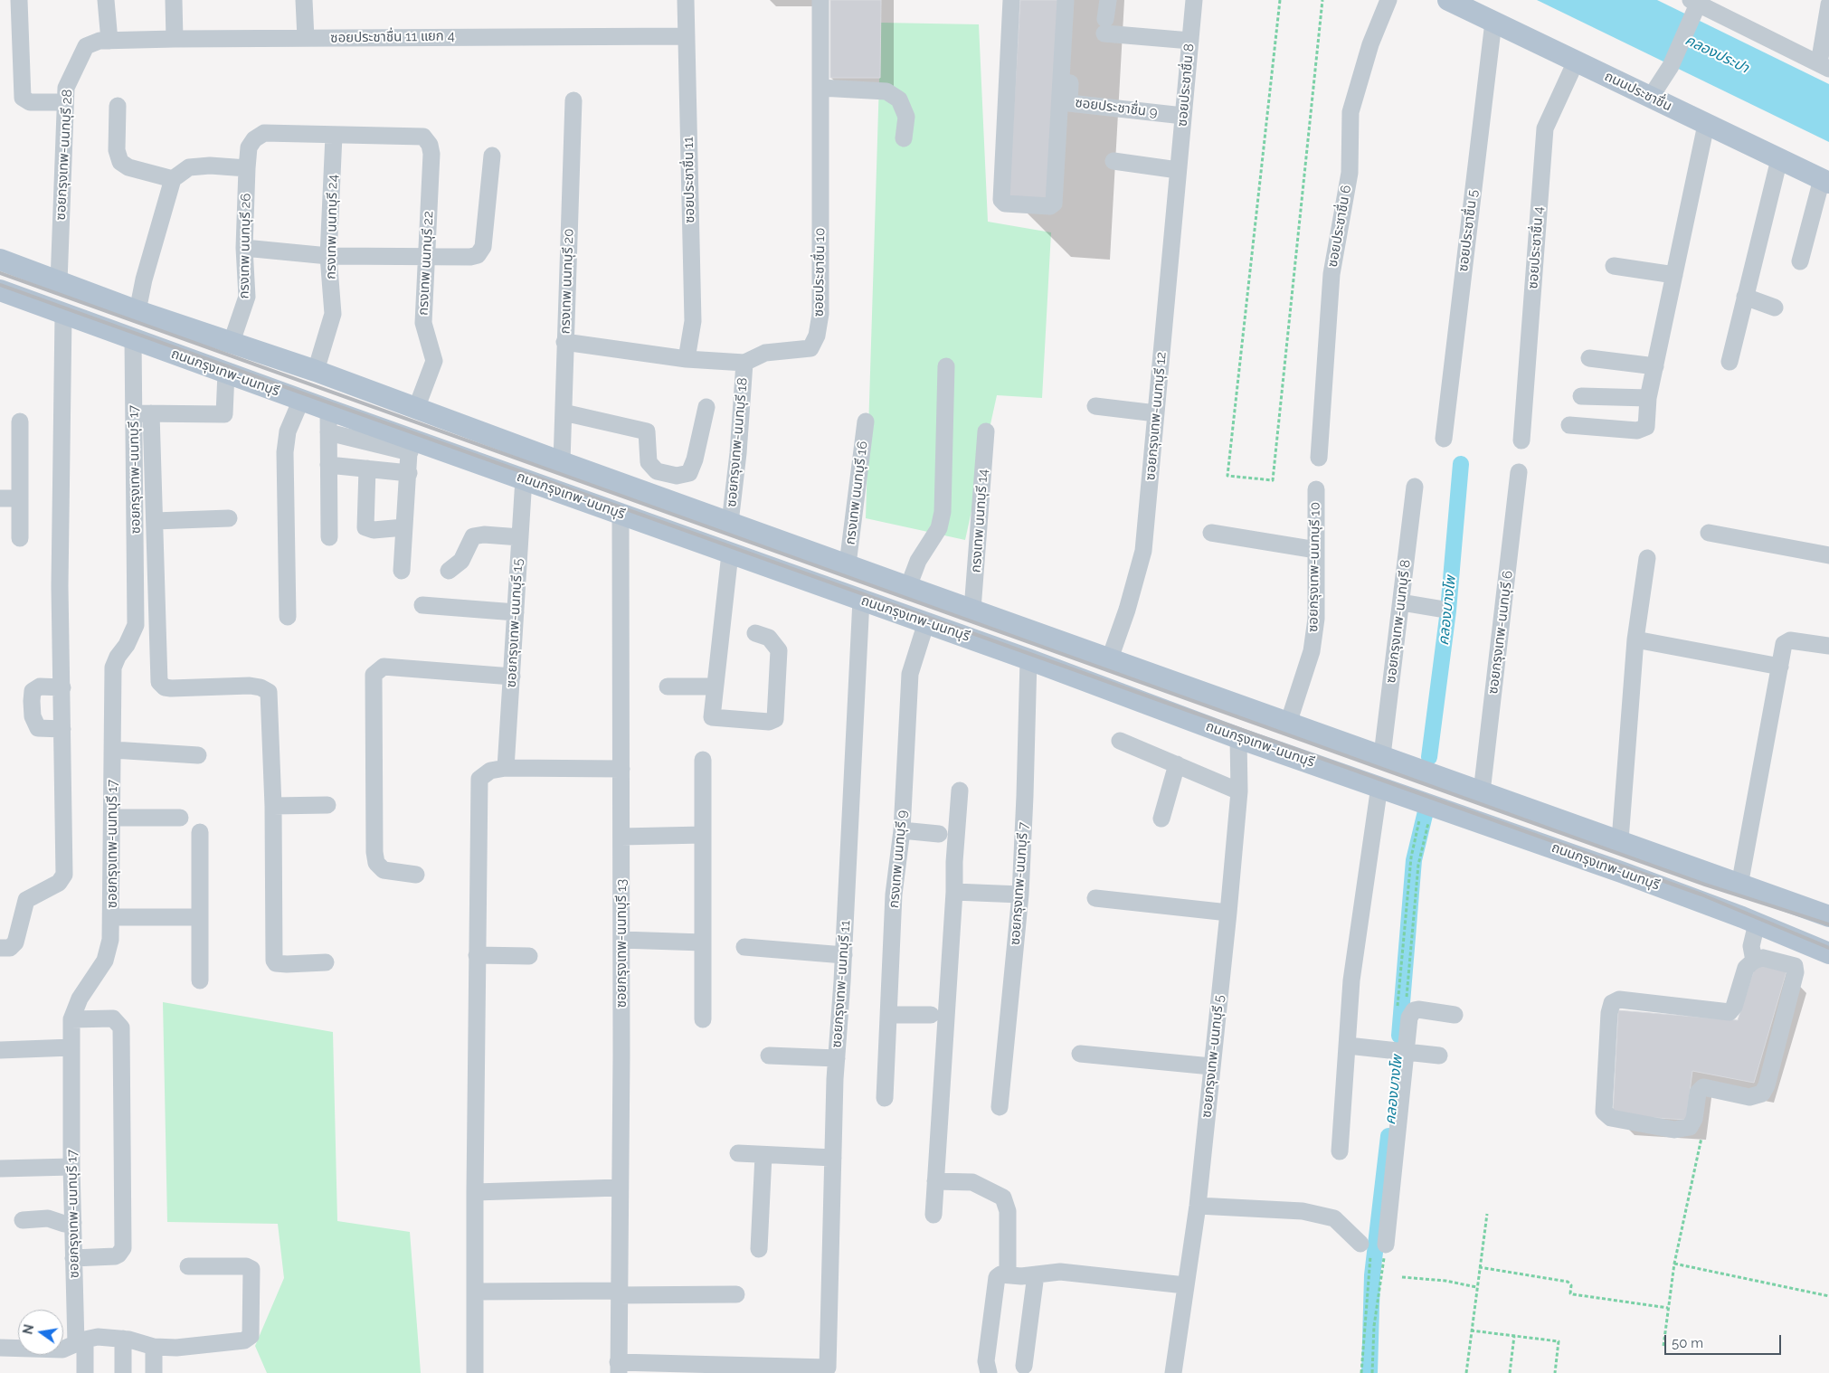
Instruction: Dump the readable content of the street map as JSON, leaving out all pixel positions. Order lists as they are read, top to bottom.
{
  "streets": {
    "main road": ["ถนนประชาชื่น", "ถนนกรุงเทพ-นนทบุรี"],
    "street": [
      "ซอยประชาชื่น 11 แยก 4",
      "ซอยประชาชื่น 8",
      "ซอยประชาชื่น 9",
      "ซอยกรุงเทพ-นนทบุรี 28",
      "ซอยประชาชื่น 11",
      "ซอยประชาชื่น 6",
      "กรงเทพ นนทบุรี 24",
      "ซอยประชาชื่น 5",
      "กรงเทพ นนทบุรี 26",
      "ซอยประชาชื่น 4",
      "กรงเทพ นนทบุรี 22",
      "ซอยประชาชื่น 10",
      "กรงเทพ นนทบุรี 20",
      "ซอยกรุงเทพ-นนทบุรี 12",
      "ซอยกรุงเทพ-นนทบุรี 18",
      "ซอยกรุงเทพ-นนทบุรี 17",
      "กรงเทพ นนทบุรี 16",
      "กรงเทพ นนทบุรี 14",
      "ซอยกรุงเทพ-นนทบุรี 10",
      "ซอยกรุงเทพ-นนทบุรี 8",
      "ซอยกรุงเทพ-นนทบุรี 15",
      "ซอยกรุงเทพ-นนทบุรี 6",
      "กรงเทพ นนทบุรี 9",
      "ซอยกรุงเทพ-นนทบุรี 7",
      "ซอยกรุงเทพ-นนทบุรี 13",
      "ซอยกรุงเทพ-นนทบุรี 11",
      "ซอยกรุงเทพ-นนทบุรี 5"
    ]
  },
  "crossings": [
    ["ซอยประชาชื่น 11 แยก 4", "ซอยกรุงเทพ-นนทบุรี 28"],
    ["ซอยประชาชื่น 11 แยก 4", "ซอยประชาชื่น 11"],
    ["ซอยประชาชื่น 8", "ซอยประชาชื่น 9"],
    ["ซอยประชาชื่น 8", "ซอยกรุงเทพ-นนทบุรี 12"],
    ["ถนนประชาชื่น", "ซอยประชาชื่น 5"],
    ["ถนนประชาชื่น", "ซอยประชาชื่น 4"],
    ["ซอยกรุงเทพ-นนทบุรี 28", "ถนนกรุงเทพ-นนทบุรี"],
    ["ซอยประชาชื่น 11", "ซอยประชาชื่น 10"],
    ["กรงเทพ นนทบุรี 24", "กรงเทพ นนทบุรี 26"],
    ["กรงเทพ นนทบุรี 24", "กรงเทพ นนทบุรี 22"],
    ["กรงเทพ นนทบุรี 24", "ถนนกรุงเทพ-นนทบุรี"],
    ["กรงเทพ นนทบุรี 26", "กรงเทพ นนทบุรี 22"],
    ["กรงเทพ นนทบุรี 26", "ถนนกรุงเทพ-นนทบุรี"],
    ["กรงเทพ นนทบุรี 22", "ถนนกรุงเทพ-นนทบุรี"],
    ["ซอยประชาชื่น 10", "กรงเทพ นนทบุรี 20"],
    ["ซอยประชาชื่น 10", "ซอยกรุงเทพ-นนทบุรี 18"],
    ["กรงเทพ นนทบุรี 20", "ถนนกรุงเทพ-นนทบุรี"],
    ["ถนนกรุงเทพ-นนทบุรี", "ซอยกรุงเทพ-นนทบุรี 12"],
    ["ถนนกรุงเทพ-นนทบุรี", "ซอยกรุงเทพ-นนทบุรี 18"],
    ["ถนนกรุงเทพ-นนทบุรี", "ซอยกรุงเทพ-นนทบุรี 17"],
    ["ถนนกรุงเทพ-นนทบุรี", "กรงเทพ นนทบุรี 16"],
    ["ถนนกรุงเทพ-นนทบุรี", "กรงเทพ นนทบุรี 14"],
    ["ถนนกรุงเทพ-นนทบุรี", "ซอยกรุงเทพ-นนทบุรี 10"],
    ["ถนนกรุงเทพ-นนทบุรี", "ซอยกรุงเทพ-นนทบุรี 8"],
    ["ถนนกรุงเทพ-นนทบุรี", "ซอยกรุงเทพ-นนทบุรี 15"],
    ["ถนนกรุงเทพ-นนทบุรี", "ซอยกรุงเทพ-นนทบุรี 6"],
    ["ถนนกรุงเทพ-นนทบุรี", "กรงเทพ นนทบุรี 9"],
    ["ถนนกรุงเทพ-นนทบุรี", "ซอยกรุงเทพ-นนทบุรี 7"],
    ["ถนนกรุงเทพ-นนทบุรี", "ซอยกรุงเทพ-นนทบุรี 13"],
    ["ถนนกรุงเทพ-นนทบุรี", "ซอยกรุงเทพ-นนทบุรี 11"],
    ["ถนนกรุงเทพ-นนทบุรี", "ซอยกรุงเทพ-นนทบุรี 5"]
  ],
  "water": ["คลองประปา", "คลองบางโพ"],
  "scale_bar": "50 m",
  "north": "left"
}
